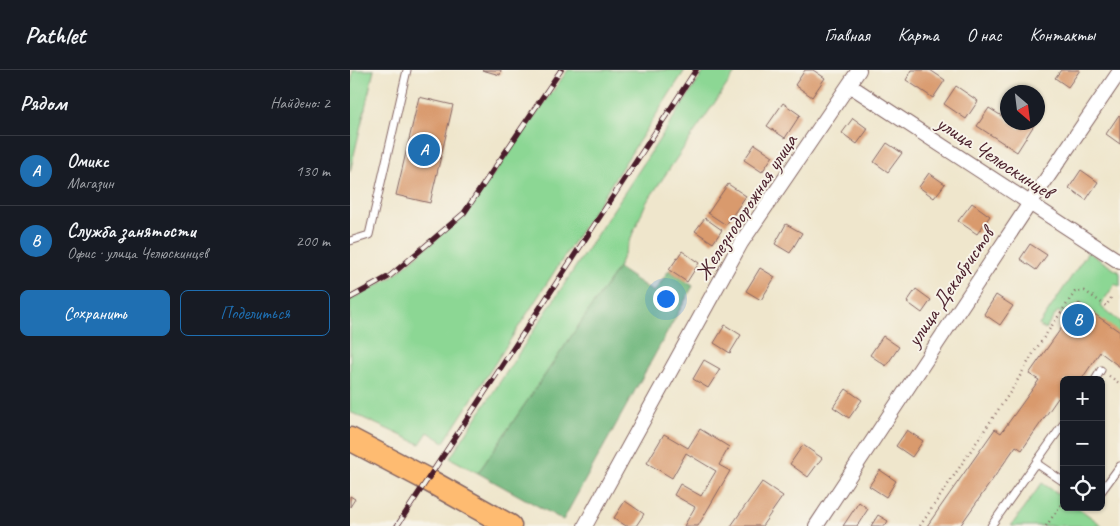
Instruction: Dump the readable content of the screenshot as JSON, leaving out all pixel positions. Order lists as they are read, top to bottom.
{
  "streets": {
    "street": ["улица Челюскинцев", "Железнодорожная улица", "улица Декабристов"]
  },
  "crossings": [
    ["улица Челюскинцев", "Железнодорожная улица"],
    ["улица Челюскинцев", "улица Декабристов"]
  ],
  "north": "bottom right",
  "page": {
    "header": "Pathlet",
    "nav": [
      "Главная",
      "Карта",
      "О нас",
      "Контакты"
    ],
    "heading": ["Рядом", "Найдено: 2"],
    "pins": ["A", "B"],
    "list": [
      {
        "mark": "A",
        "name": "Омикс",
        "note": "Магазин",
        "value": "130 m"
      },
      {
        "mark": "B",
        "name": "Служба занятости",
        "note": "Офис · улица Челюскинцев",
        "value": "200 m"
      }
    ],
    "buttons": ["Сохранить", "Поделиться"],
    "map_buttons": ["+", "−"]
  }
}
